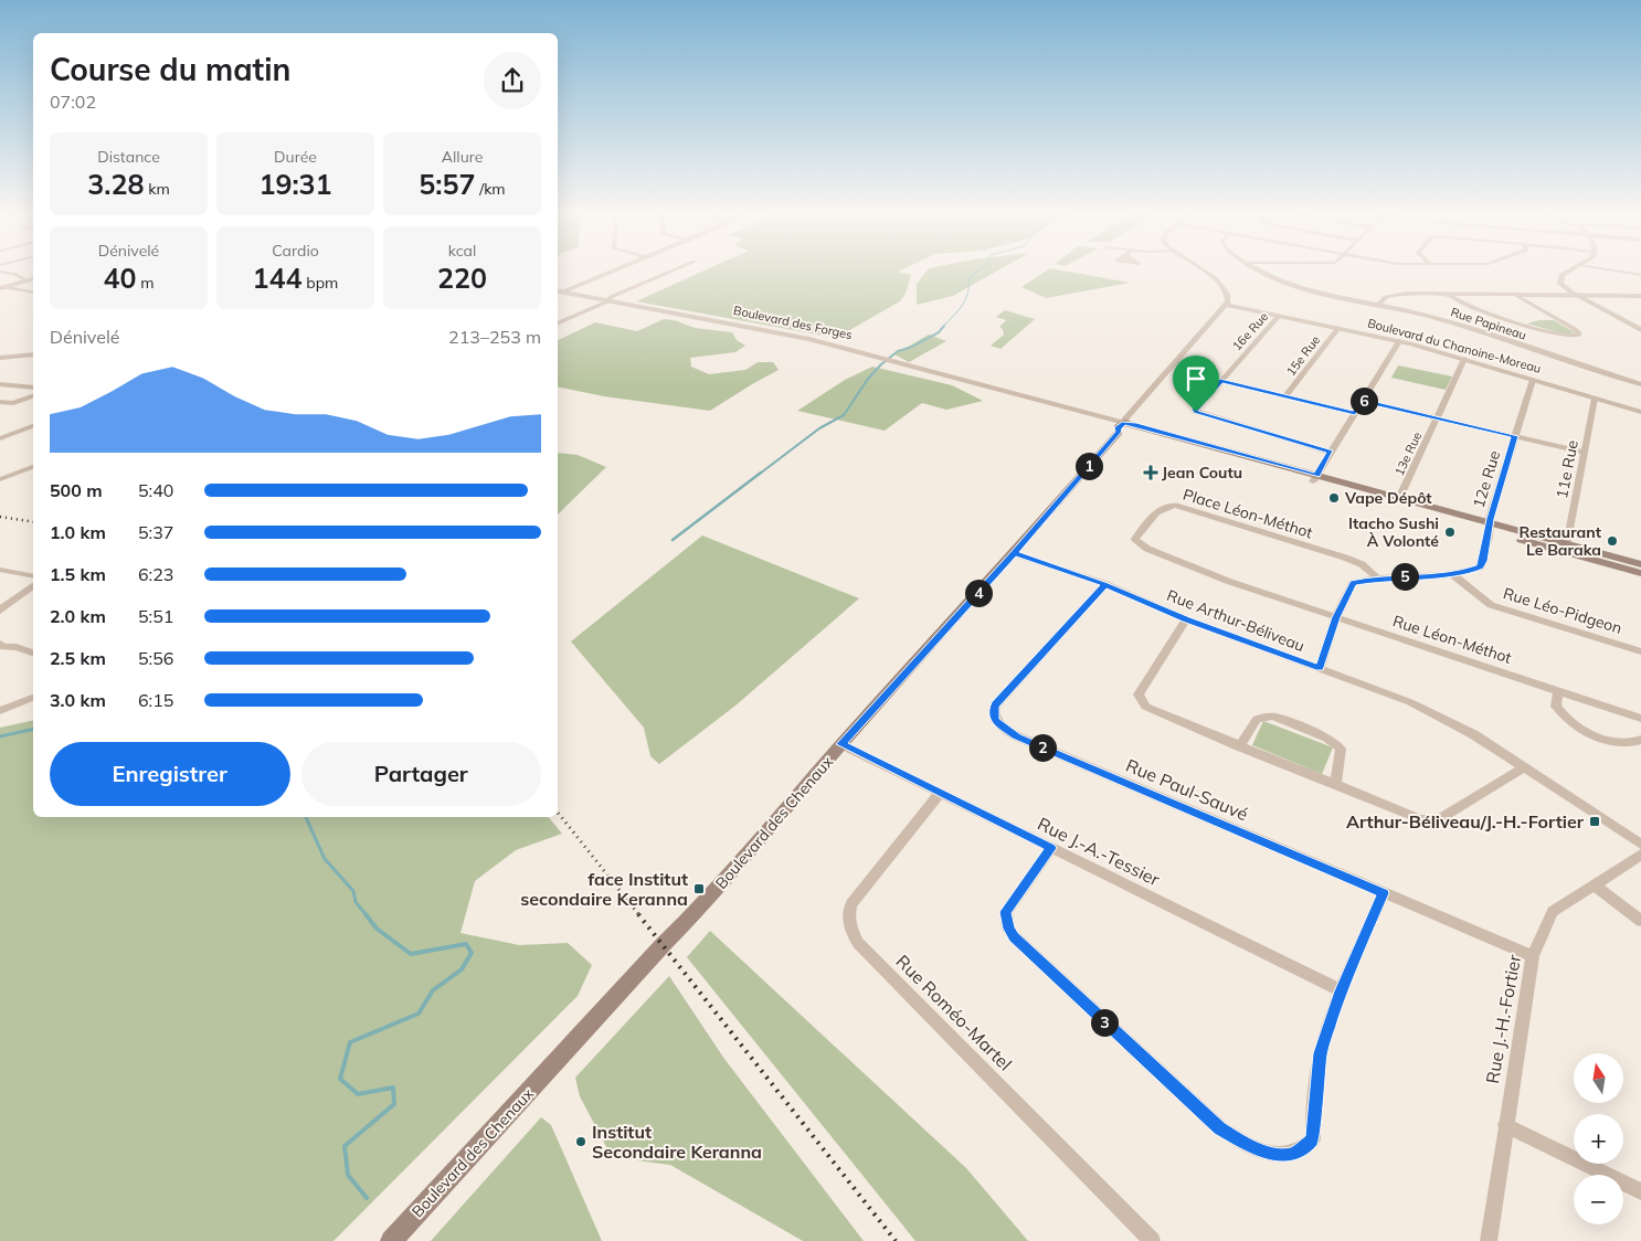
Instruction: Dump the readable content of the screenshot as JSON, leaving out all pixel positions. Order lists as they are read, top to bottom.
{
  "streets": {
    "main road": ["Boulevard des Forges", "Boulevard des Chenaux"],
    "street": [
      "Rue Papineau",
      "16e Rue",
      "Boulevard du Chanoine-Moreau",
      "15e Rue",
      "13e Rue",
      "11e Rue",
      "12e Rue",
      "Place Léon-Méthot",
      "Rue Léo-Pidgeon",
      "Rue Arthur-Béliveau",
      "Rue Léon-Méthot",
      "Rue Paul-Sauvé",
      "Rue J.-A.-Tessier",
      "Rue Roméo-Martel",
      "Rue J.-H.-Fortier"
    ]
  },
  "crossings": [
    ["Boulevard des Forges", "13e Rue"],
    ["Boulevard des Forges", "11e Rue"],
    ["Boulevard des Forges", "12e Rue"],
    ["Boulevard des Forges", "Boulevard des Chenaux"],
    ["16e Rue", "Boulevard du Chanoine-Moreau"],
    ["Boulevard du Chanoine-Moreau", "15e Rue"],
    ["Boulevard du Chanoine-Moreau", "13e Rue"],
    ["Boulevard du Chanoine-Moreau", "11e Rue"],
    ["Boulevard du Chanoine-Moreau", "12e Rue"],
    ["Boulevard du Chanoine-Moreau", "Boulevard des Chenaux"],
    ["12e Rue", "Place Léon-Méthot"],
    ["12e Rue", "Rue Léo-Pidgeon"],
    ["12e Rue", "Rue Arthur-Béliveau"],
    ["12e Rue", "Rue Léon-Méthot"],
    ["Place Léon-Méthot", "Rue Léon-Méthot"],
    ["Rue Arthur-Béliveau", "Rue Paul-Sauvé"],
    ["Rue Arthur-Béliveau", "Boulevard des Chenaux"],
    ["Rue Paul-Sauvé", "Rue J.-H.-Fortier"],
    ["Boulevard des Chenaux", "Rue J.-A.-Tessier"],
    ["Rue J.-A.-Tessier", "Rue Roméo-Martel"]
  ],
  "places": {
    "health": ["Jean Coutu"],
    "other": [
      "Vape Dépôt",
      "Itacho Sushi À Volonté",
      "Restaurant Le Baraka",
      "Institut Secondaire Keranna"
    ],
    "transit": ["Arthur-Béliveau/J.-H.-Fortier", "face Institut secondaire Keranna"]
  },
  "north": "top",
  "page": {
    "heading": ["Course du matin", "07:02"],
    "stats": [
      ["Distance", "3.28 km"],
      ["Durée", "19:31"],
      ["Allure", "5:57 /km"],
      ["Dénivelé", "40 m"],
      ["Cardio", "144 bpm"],
      ["kcal", "220"]
    ],
    "chart": ["Dénivelé", "213–253 m"],
    "pins": [
      "6",
      "1",
      "5",
      "4",
      "2",
      "3"
    ],
    "list": [
      {
        "name": "500 m",
        "note": "5:40"
      },
      {
        "name": "1.0 km",
        "note": "5:37"
      },
      {
        "name": "1.5 km",
        "note": "6:23"
      },
      {
        "name": "2.0 km",
        "note": "5:51"
      },
      {
        "name": "2.5 km",
        "note": "5:56"
      },
      {
        "name": "3.0 km",
        "note": "6:15"
      }
    ],
    "buttons": ["Enregistrer", "Partager"],
    "map_buttons": ["+", "−"]
  }
}
